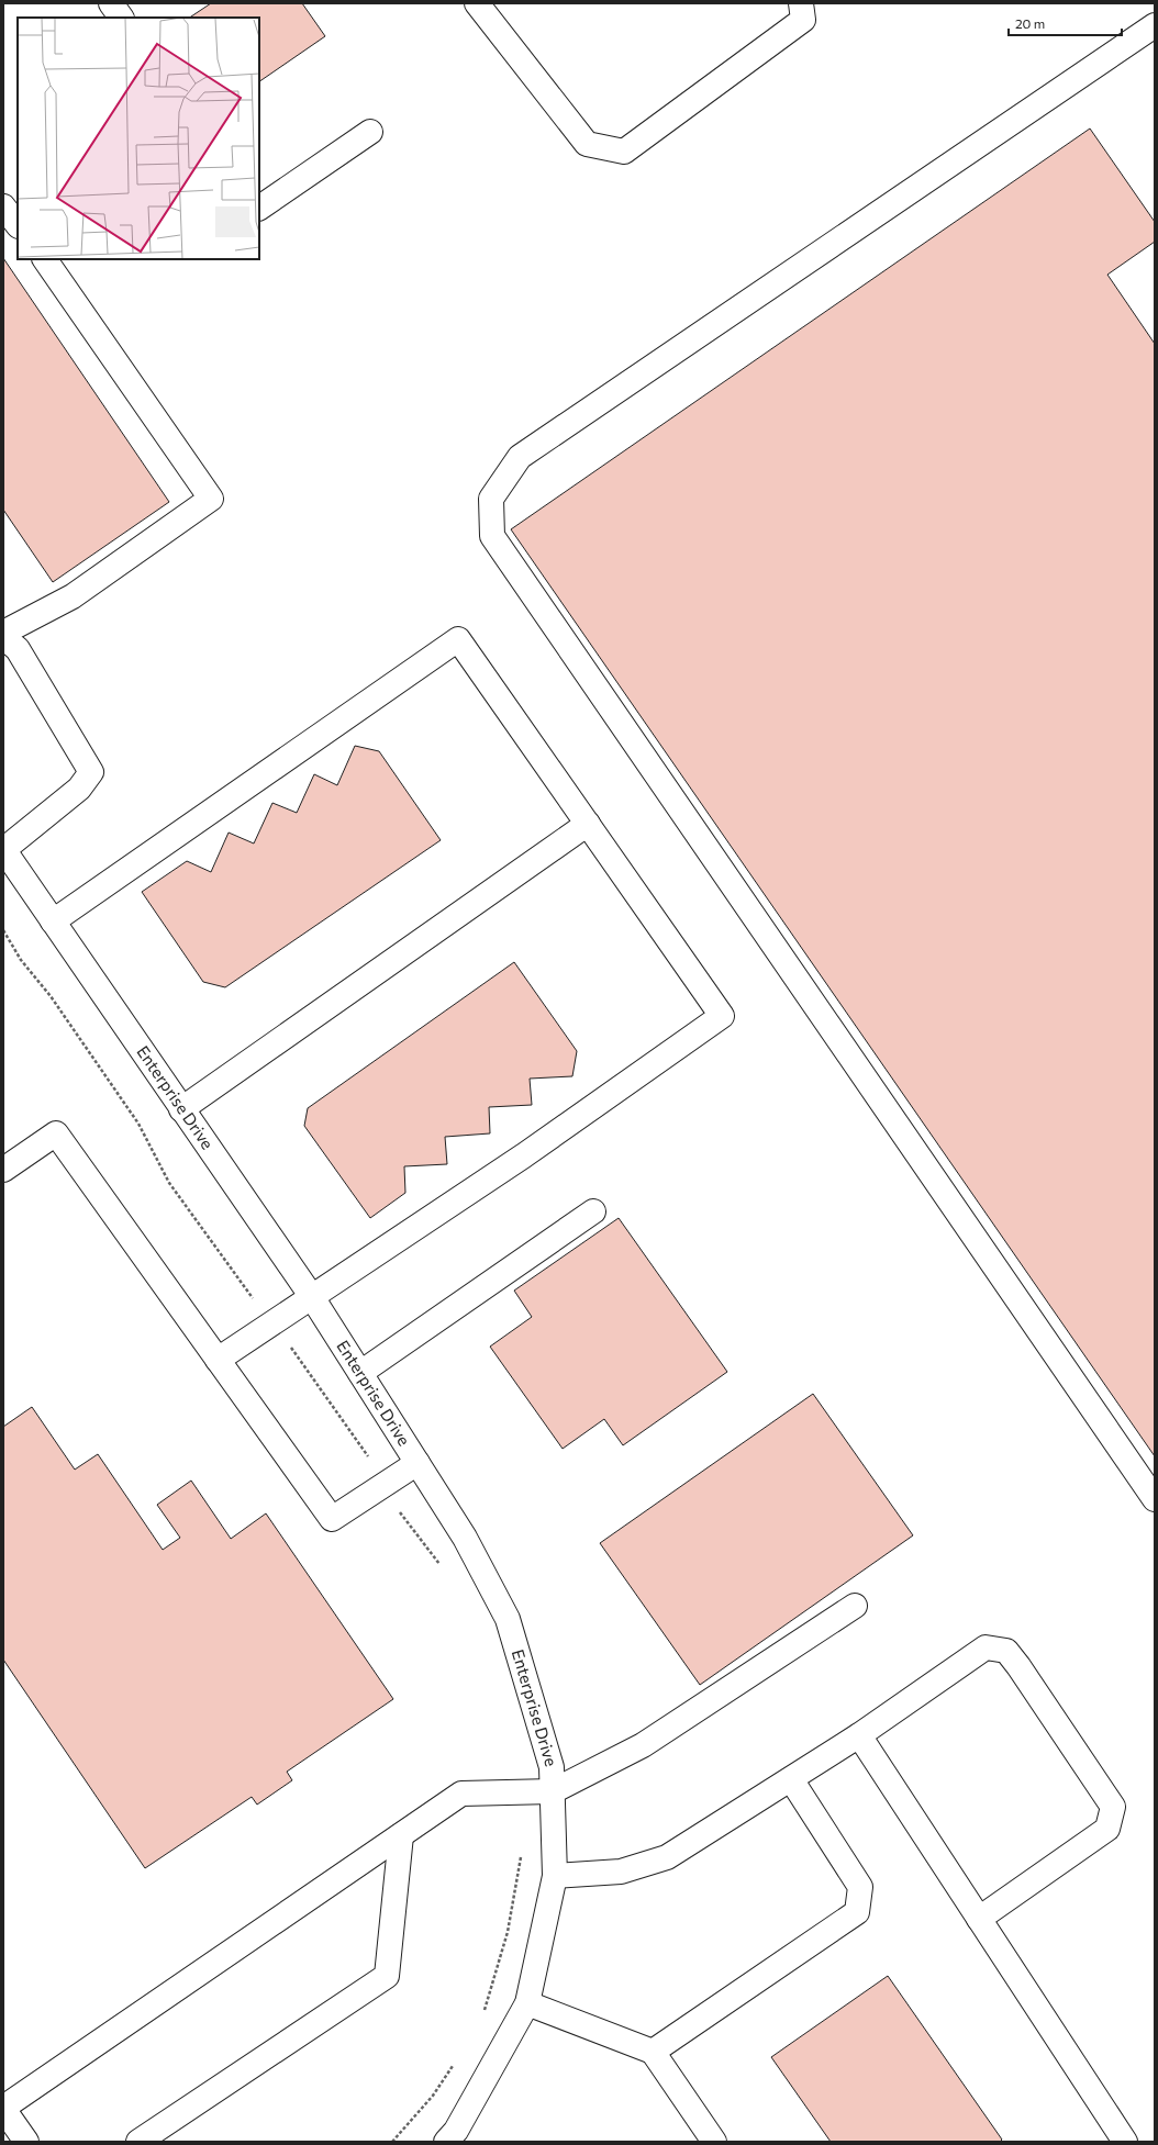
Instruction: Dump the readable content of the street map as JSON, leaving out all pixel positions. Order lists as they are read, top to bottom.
{
  "streets": {
    "street": ["Enterprise Drive"]
  },
  "scale_bar": "20 m"
}
